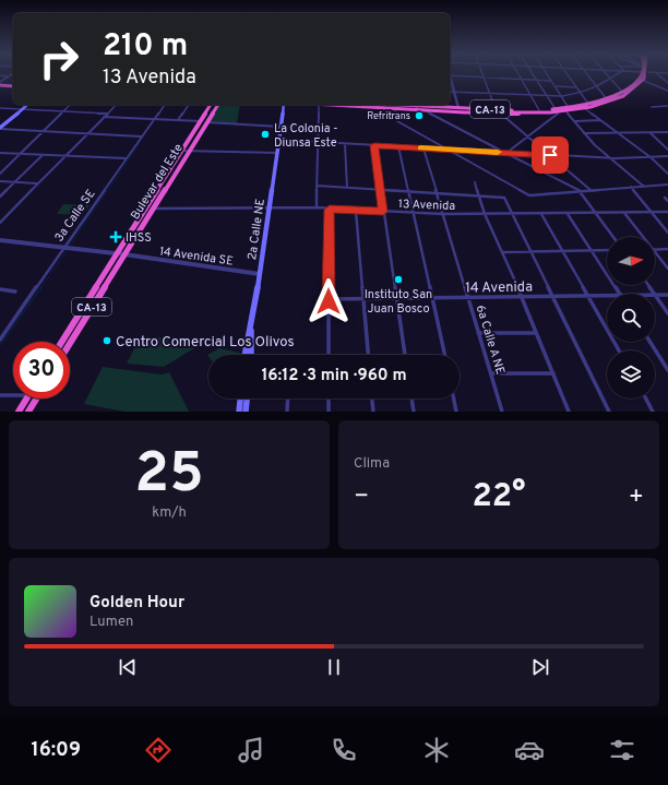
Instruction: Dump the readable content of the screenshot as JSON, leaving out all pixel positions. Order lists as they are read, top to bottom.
{
  "streets": {
    "highway": ["CA-13", "Bulevar del Este"],
    "main road": ["2a Calle NE"],
    "street": [
      "13 Avenida",
      "3a Calle SE",
      "14 Avenida SE",
      "14 Avenida",
      "6a Calle A NE"
    ]
  },
  "crossings": [
    ["Bulevar del Este", "13 Avenida"],
    ["Bulevar del Este", "14 Avenida SE"],
    ["13 Avenida", "2a Calle NE"],
    ["13 Avenida", "6a Calle A NE"],
    ["3a Calle SE", "14 Avenida SE"],
    ["2a Calle NE", "14 Avenida SE"],
    ["14 Avenida", "6a Calle A NE"]
  ],
  "places": {
    "other": [
      "Refritrans",
      "La Colonia - Diunsa Este",
      "Instituto San Juan Bosco",
      "Centro Comercial Los Olivos"
    ],
    "health": ["IHSS"]
  },
  "north": "right",
  "page": {
    "turn": ["210 m", "13 Avenida"],
    "limit": "30",
    "trip": "16:12 · 3 min · 960 m",
    "tile": [
      ["25", "km/h"],
      "Clima"
    ],
    "heat": ["−", "22°", "+"],
    "song": ["Golden Hour", "Lumen"],
    "tabs": "16:09"
  }
}
